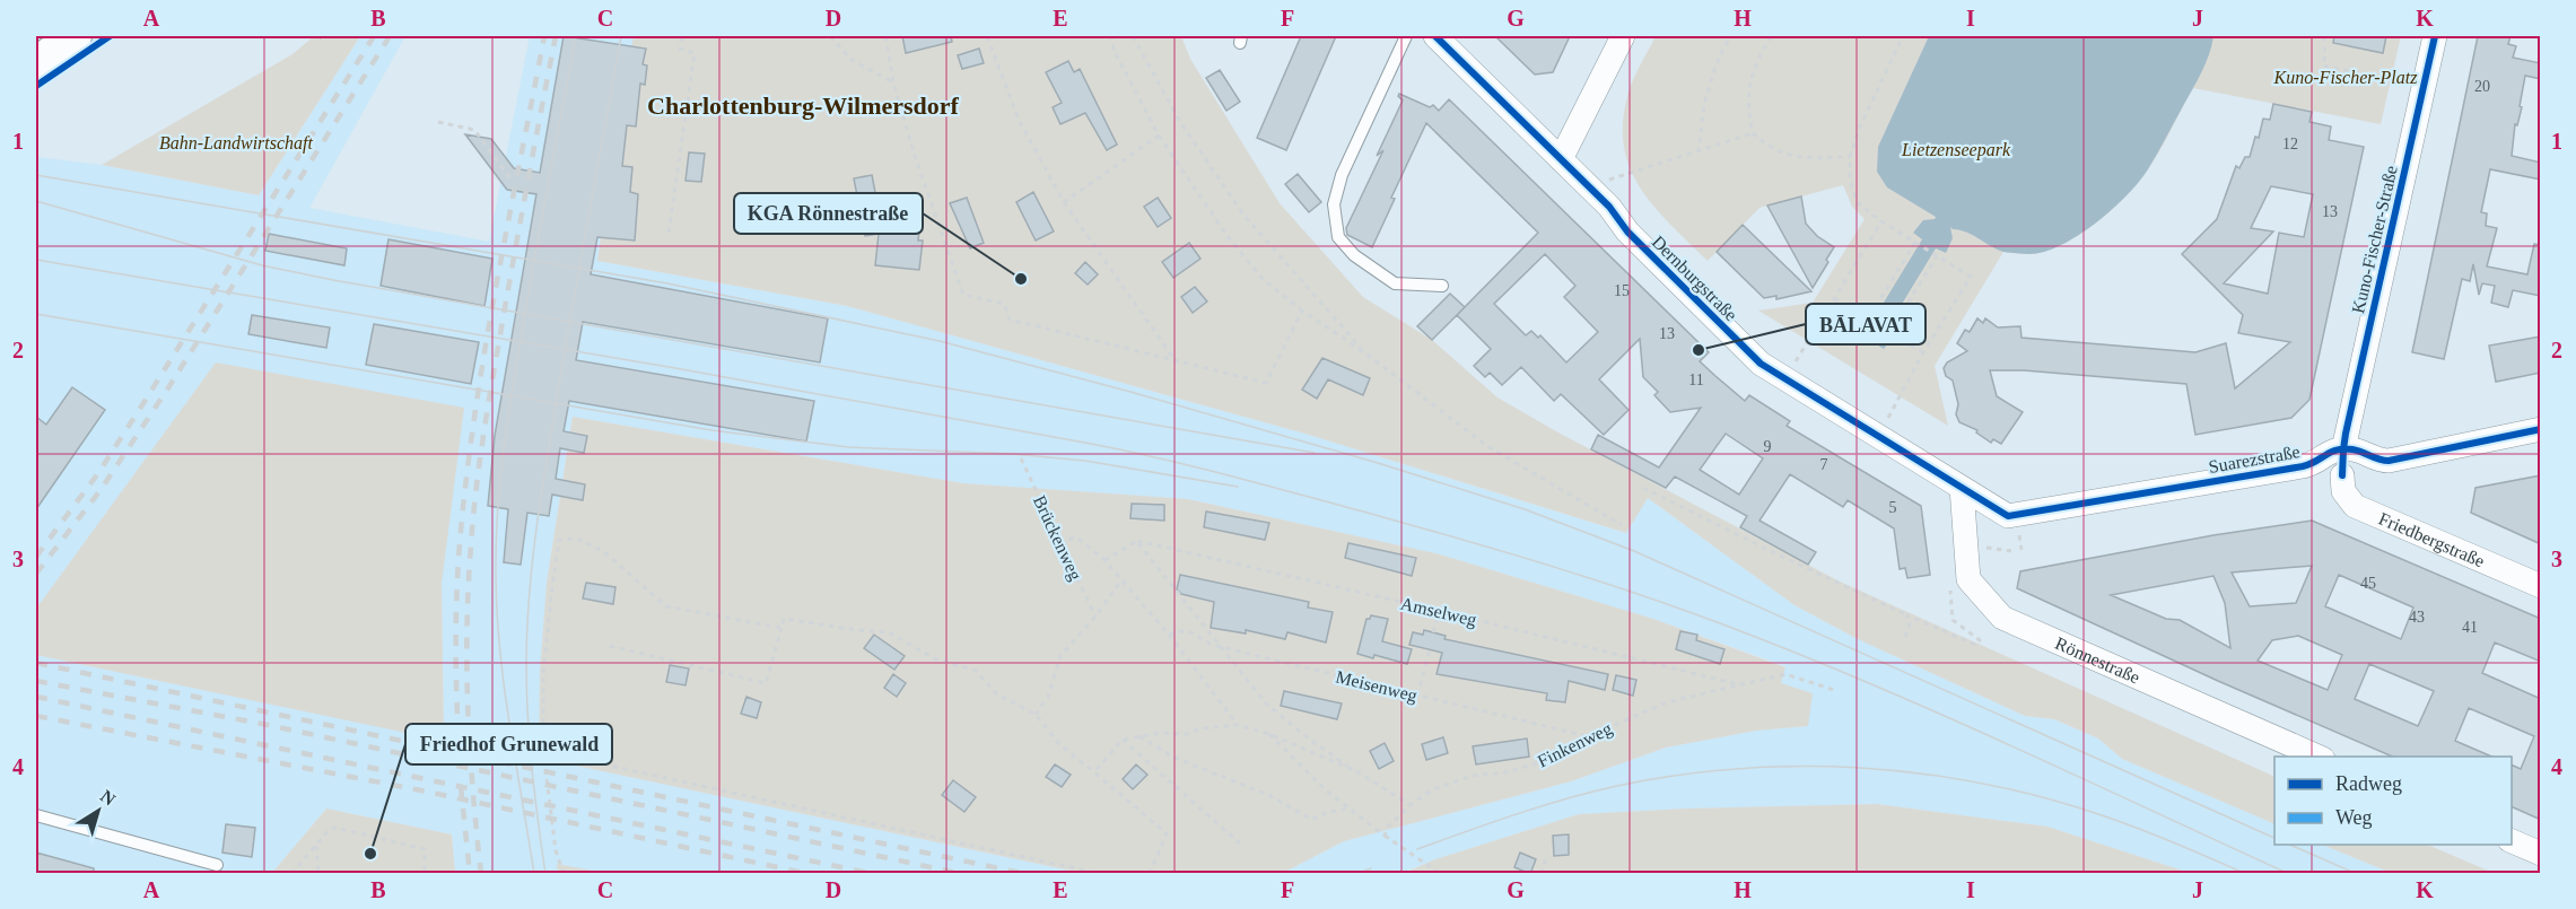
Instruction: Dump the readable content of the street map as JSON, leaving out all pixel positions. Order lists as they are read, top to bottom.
{
  "streets": {
    "street": [
      "Kuno-Fischer-Straße",
      "Dernburgstraße",
      "Suarezstraße",
      "Friedbergstraße",
      "Rönnestraße"
    ],
    "path": [
      "Brückenweg",
      "Amselweg",
      "Meisenweg",
      "Finkenweg"
    ]
  },
  "crossings": [
    ["Kuno-Fischer-Straße", "Suarezstraße"],
    ["Dernburgstraße", "Suarezstraße"],
    ["Dernburgstraße", "Rönnestraße"],
    ["Suarezstraße", "Rönnestraße"],
    ["Amselweg", "Finkenweg"],
    ["Meisenweg", "Finkenweg"]
  ],
  "districts": ["Charlottenburg-Wilmersdorf"],
  "parks": ["Kuno-Fischer-Platz", "Bahn-Landwirtschaft", "Lietzenseepark"],
  "places": ["KGA Rönnestraße", "BĀLAVAT", "Friedhof Grunewald"],
  "house_numbers": [
    "20",
    "12",
    "13",
    "15",
    "13",
    "11",
    "9",
    "7",
    "5",
    "45",
    "43",
    "41"
  ],
  "legend": ["Radweg", "Weg"],
  "north": "top right",
  "grid": {
    "columns": [
      "A",
      "B",
      "C",
      "D",
      "E",
      "F",
      "G",
      "H",
      "I",
      "J",
      "K"
    ],
    "rows": [
      "1",
      "2",
      "3",
      "4"
    ]
  }
}
